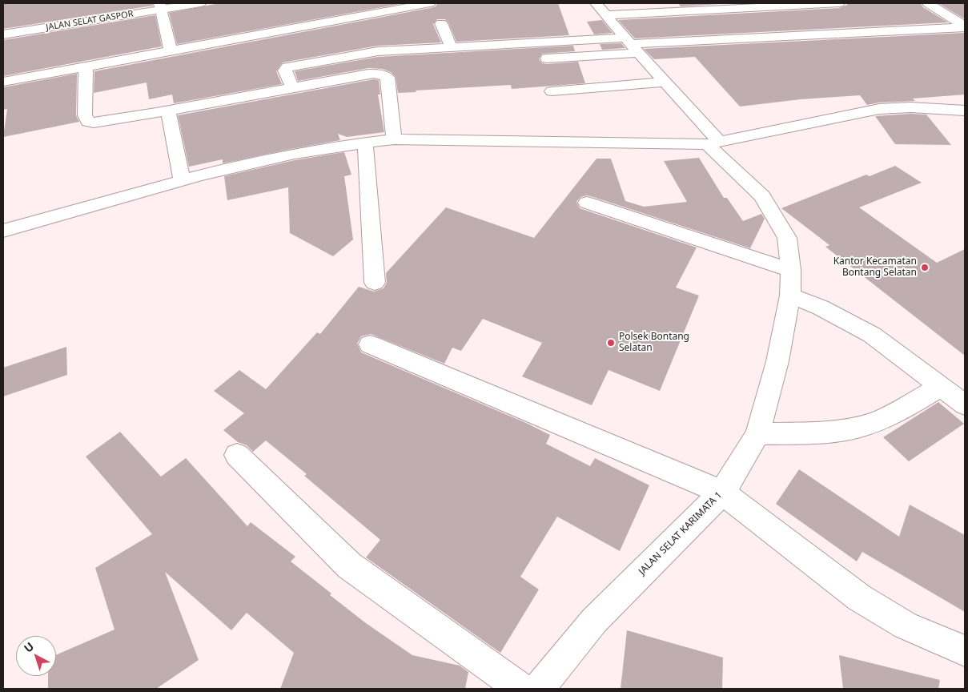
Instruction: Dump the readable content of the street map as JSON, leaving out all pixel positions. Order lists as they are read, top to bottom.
{
  "streets": {
    "street": ["JALAN SELAT GASPOR", "JALAN SELAT KARIMATA 1"]
  },
  "places": ["Kantor Kecamatan Bontang Selatan", "Polsek Bontang Selatan"],
  "north": "top left"
}
